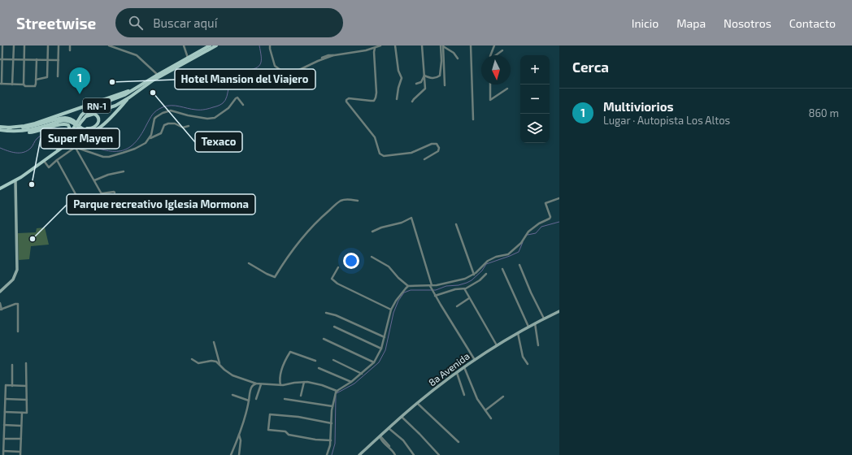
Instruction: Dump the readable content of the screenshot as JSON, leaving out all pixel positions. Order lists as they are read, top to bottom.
{
  "streets": {
    "main road": ["RN-1"],
    "street": ["8a Avenida"]
  },
  "places": [
    "Hotel Mansion del Viajero",
    "Texaco",
    "Super Mayen",
    "Parque recreativo Iglesia Mormona"
  ],
  "north": "bottom",
  "page": {
    "header": "Streetwise",
    "search": "Buscar aquí",
    "nav": [
      "Inicio",
      "Mapa",
      "Nosotros",
      "Contacto"
    ],
    "heading": "Cerca",
    "map_buttons": ["+", "−"],
    "pins": "1",
    "list": [
      {
        "mark": "1",
        "name": "Multiviorios",
        "note": "Lugar · Autopista Los Altos",
        "value": "860 m"
      }
    ]
  }
}
